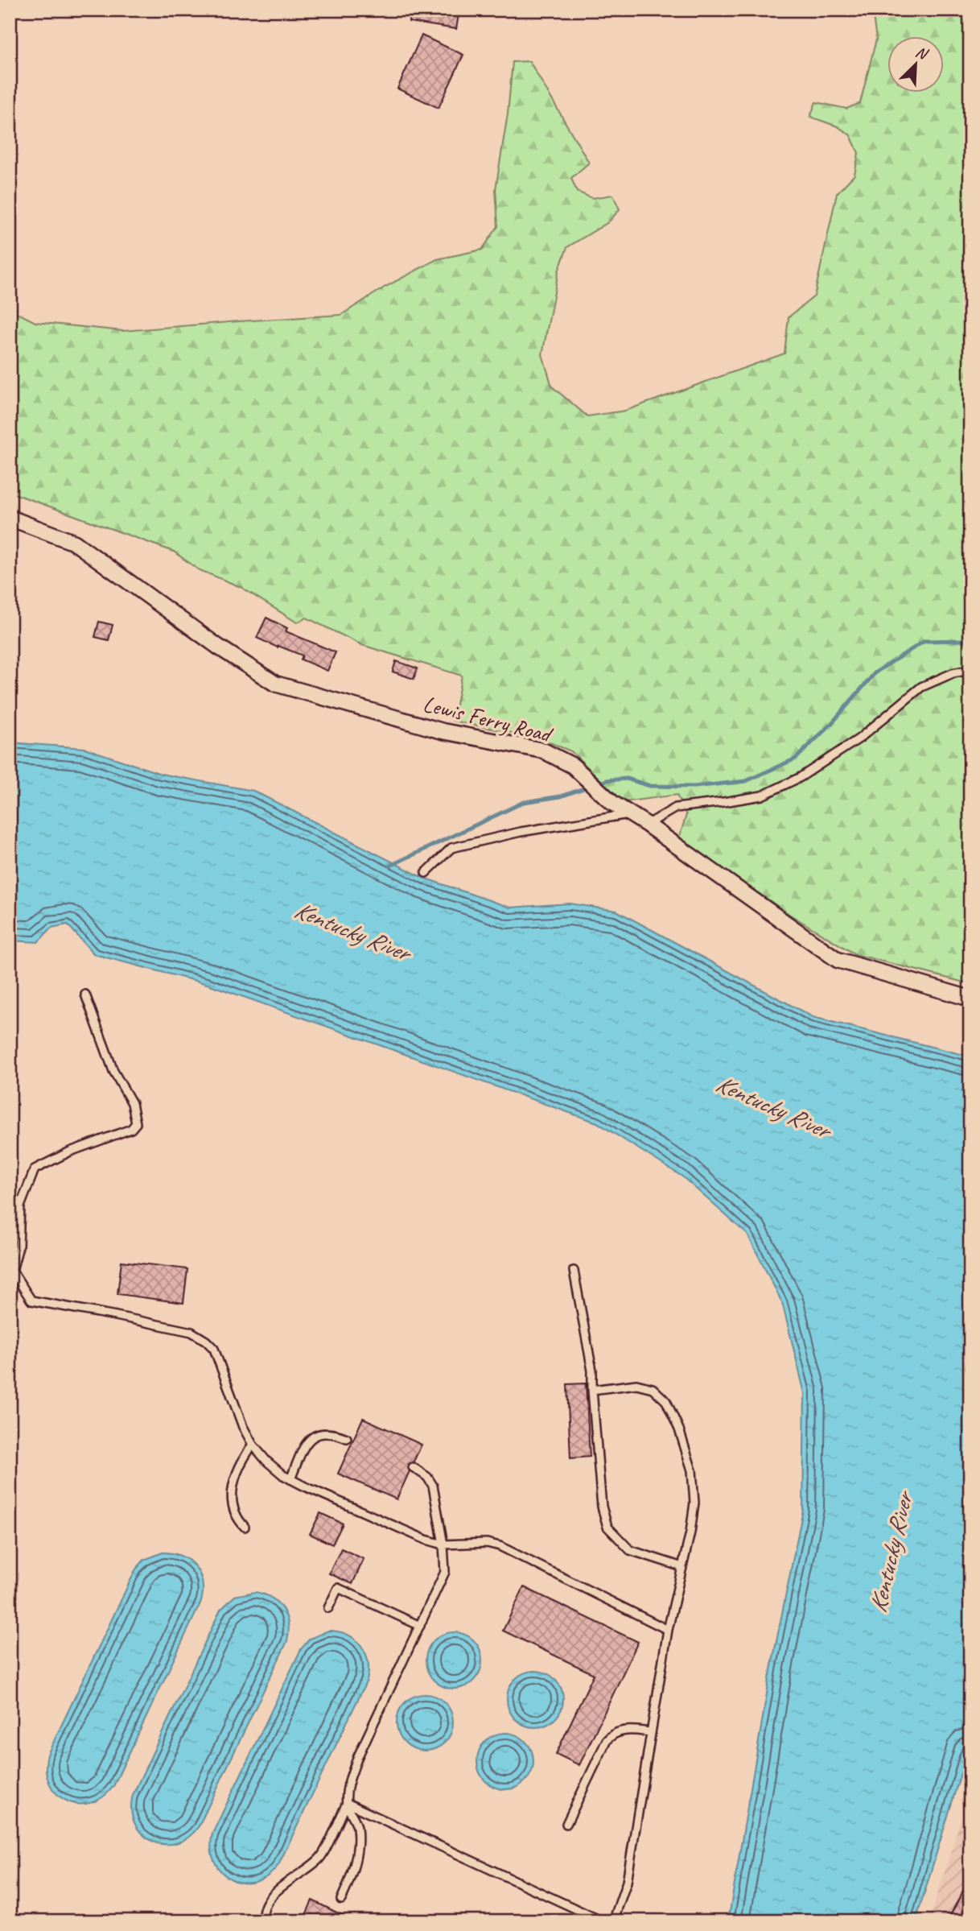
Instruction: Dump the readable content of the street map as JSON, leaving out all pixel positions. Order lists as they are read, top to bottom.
{
  "streets": {
    "street": ["Lewis Ferry Road"]
  },
  "water": ["Kentucky River"],
  "north": "top right"
}
